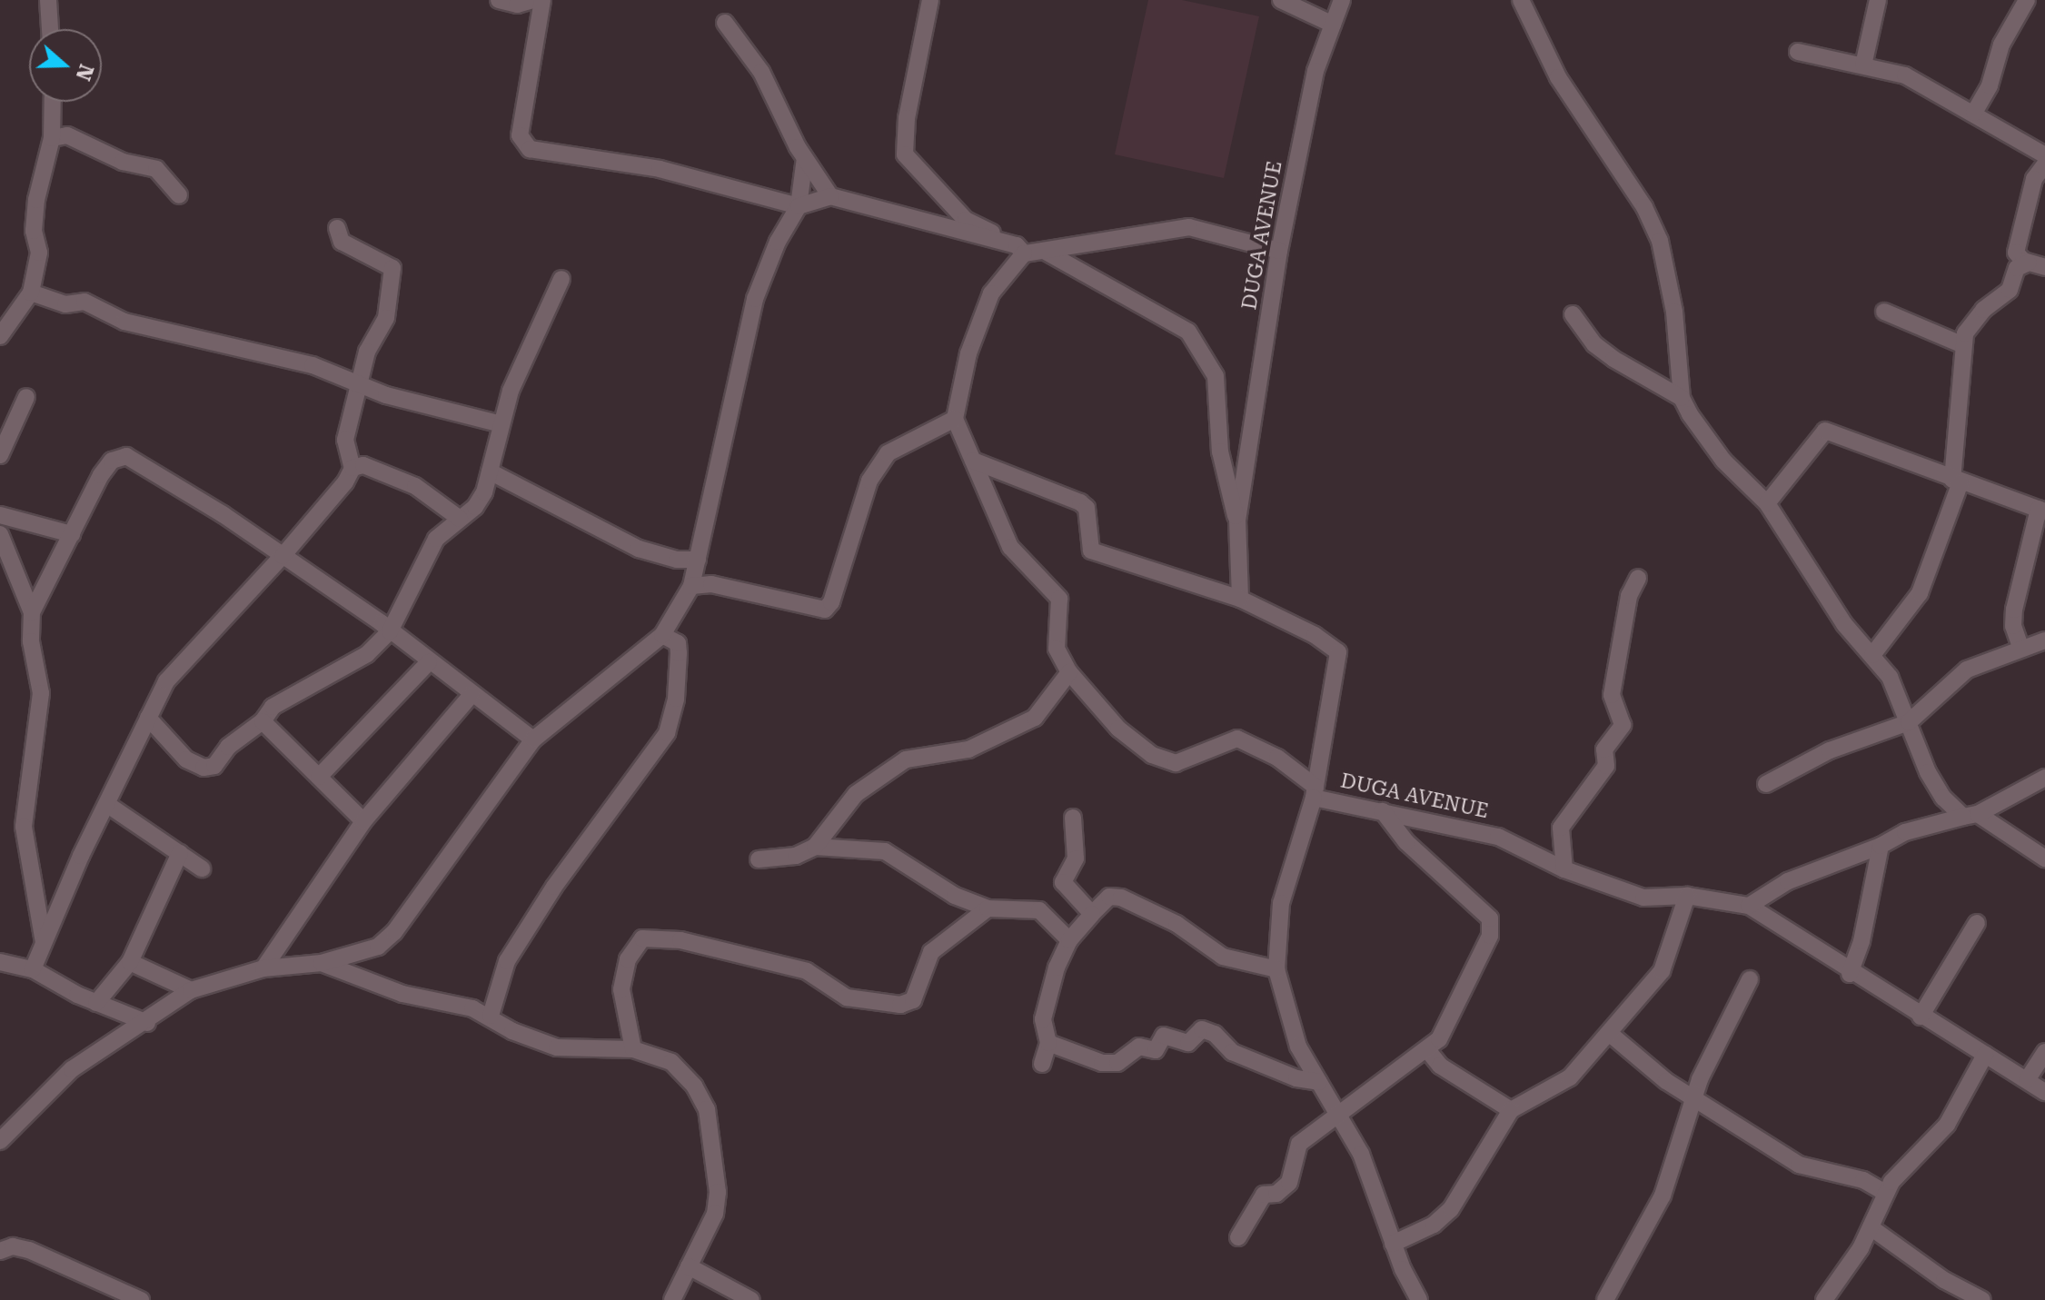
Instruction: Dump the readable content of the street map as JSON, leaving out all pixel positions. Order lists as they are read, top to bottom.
{
  "streets": {
    "street": ["DUGA AVENUE"]
  },
  "north": "right"
}
